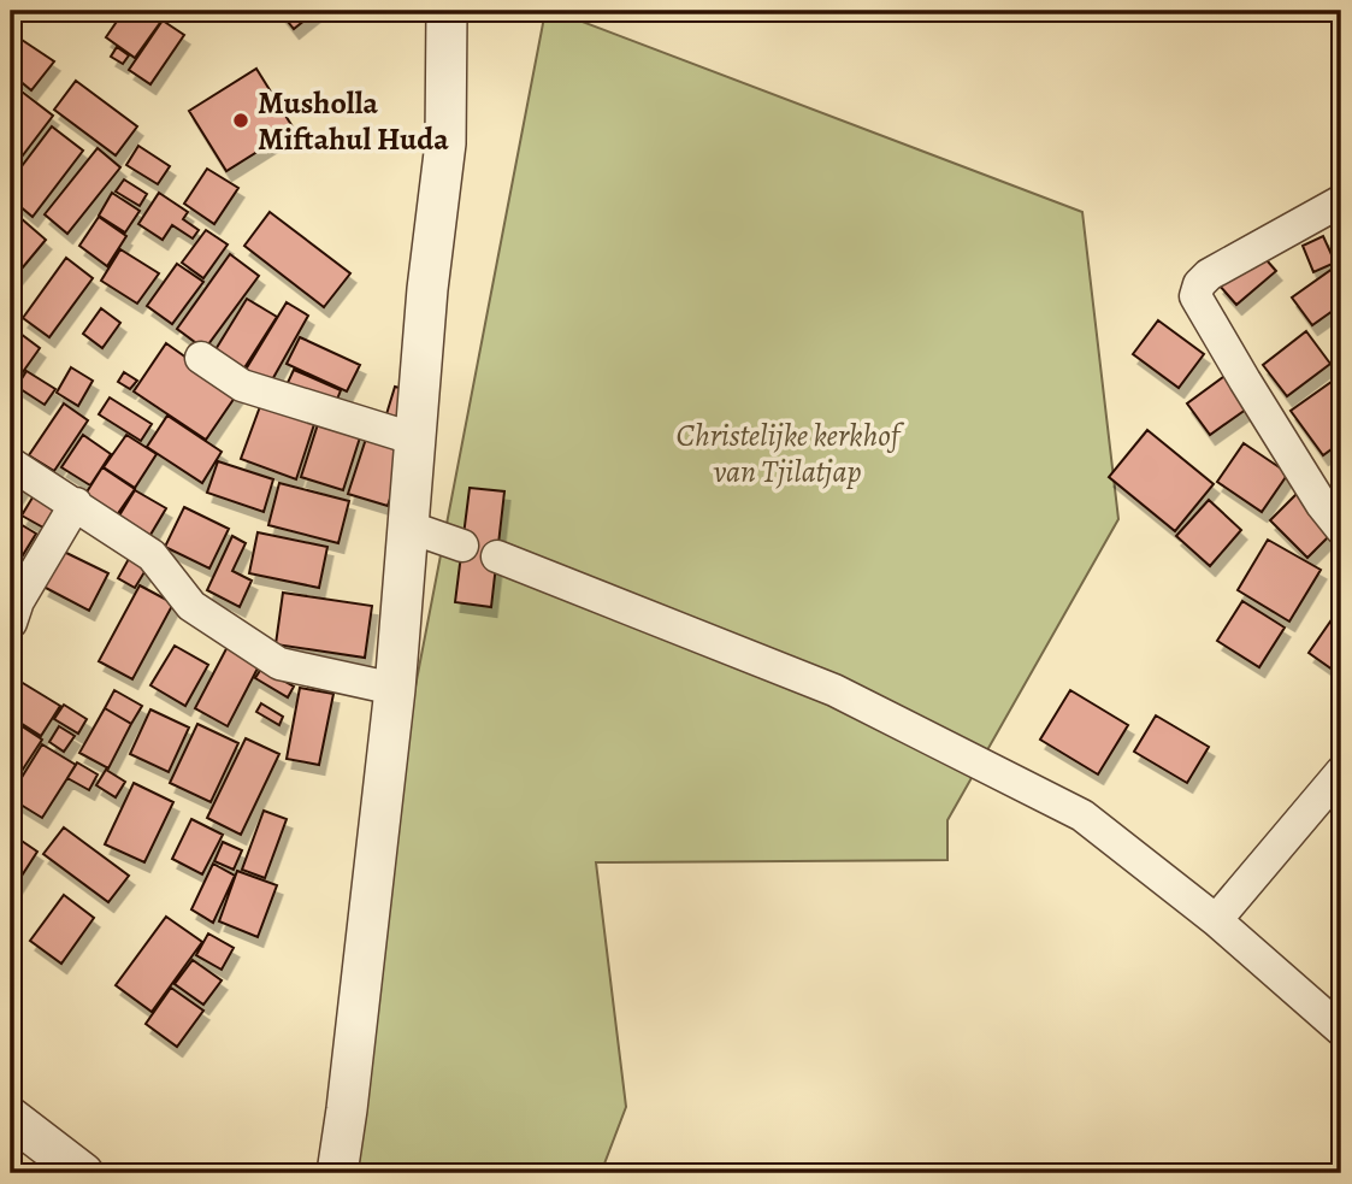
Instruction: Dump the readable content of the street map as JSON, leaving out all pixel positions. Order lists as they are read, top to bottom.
{
  "parks": ["Christelijke kerkhof van Tjilatjap"],
  "places": ["Musholla Miftahul Huda"]
}
